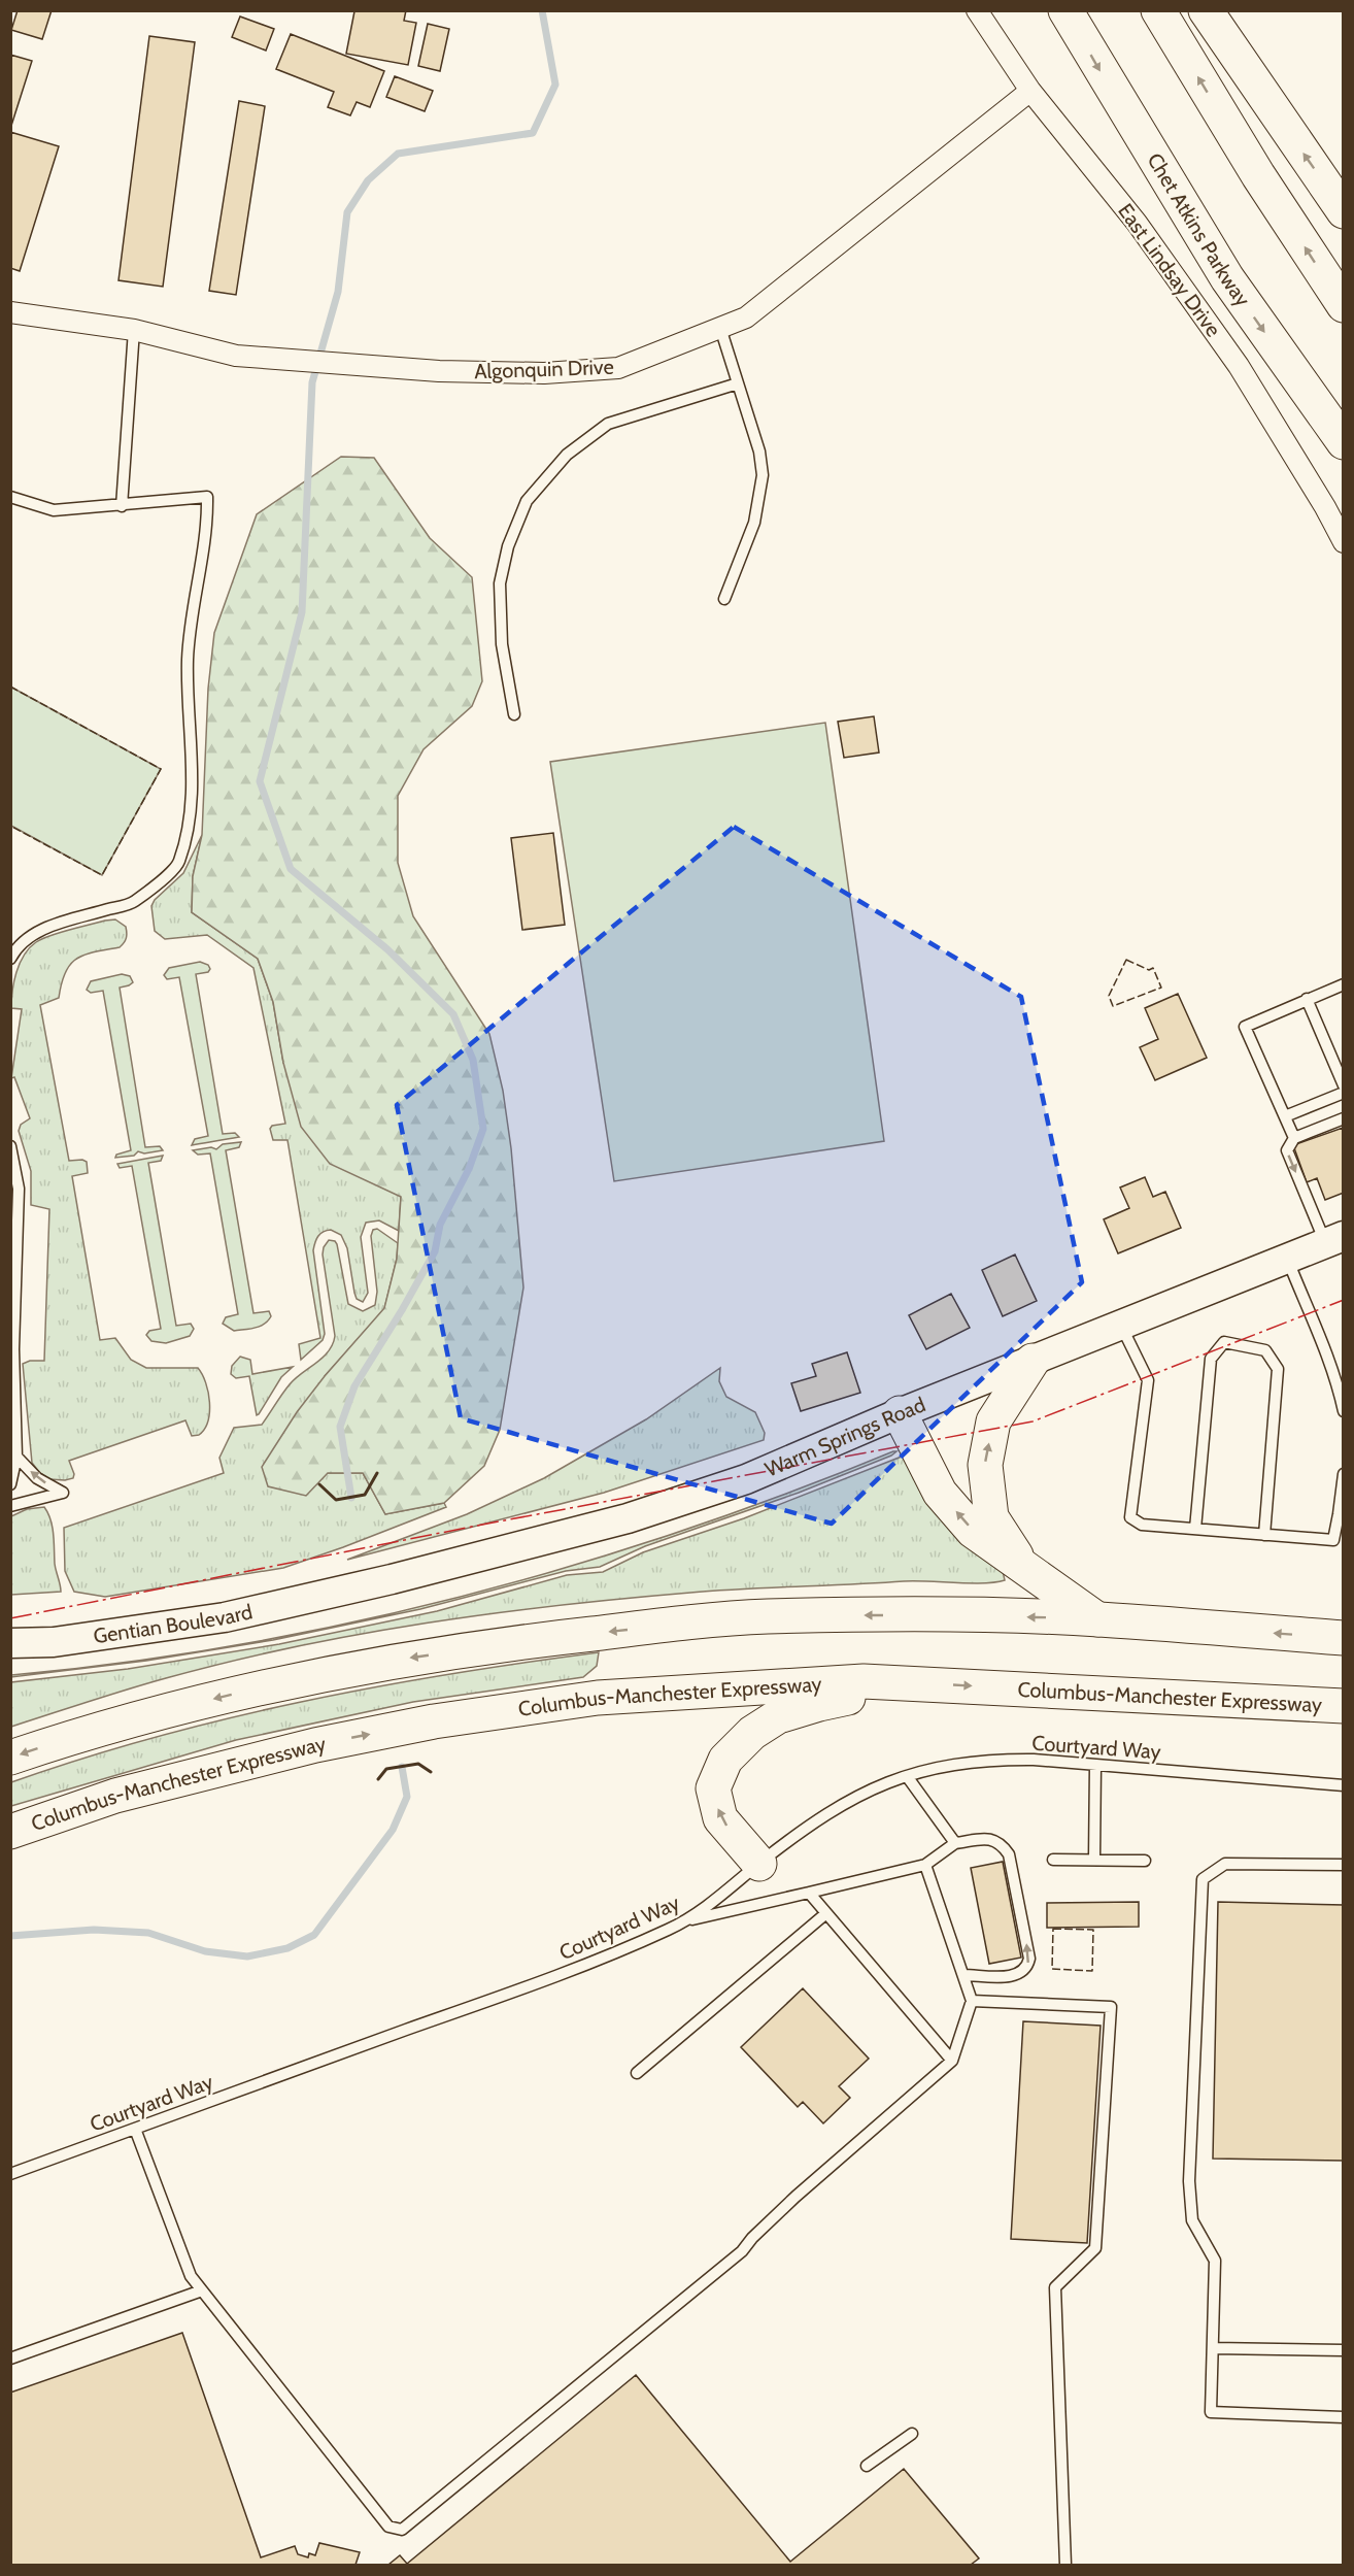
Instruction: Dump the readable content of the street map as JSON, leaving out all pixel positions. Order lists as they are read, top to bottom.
{
  "streets": {
    "highway": ["Chet Atkins Parkway", "Columbus-Manchester Expressway"],
    "main road": ["Warm Springs Road", "Gentian Boulevard"],
    "street": ["East Lindsay Drive", "Algonquin Drive"],
    "lane": ["Courtyard Way"]
  },
  "crossings": [
    ["East Lindsay Drive", "Algonquin Drive"],
    ["Warm Springs Road", "Gentian Boulevard"]
  ]
}
